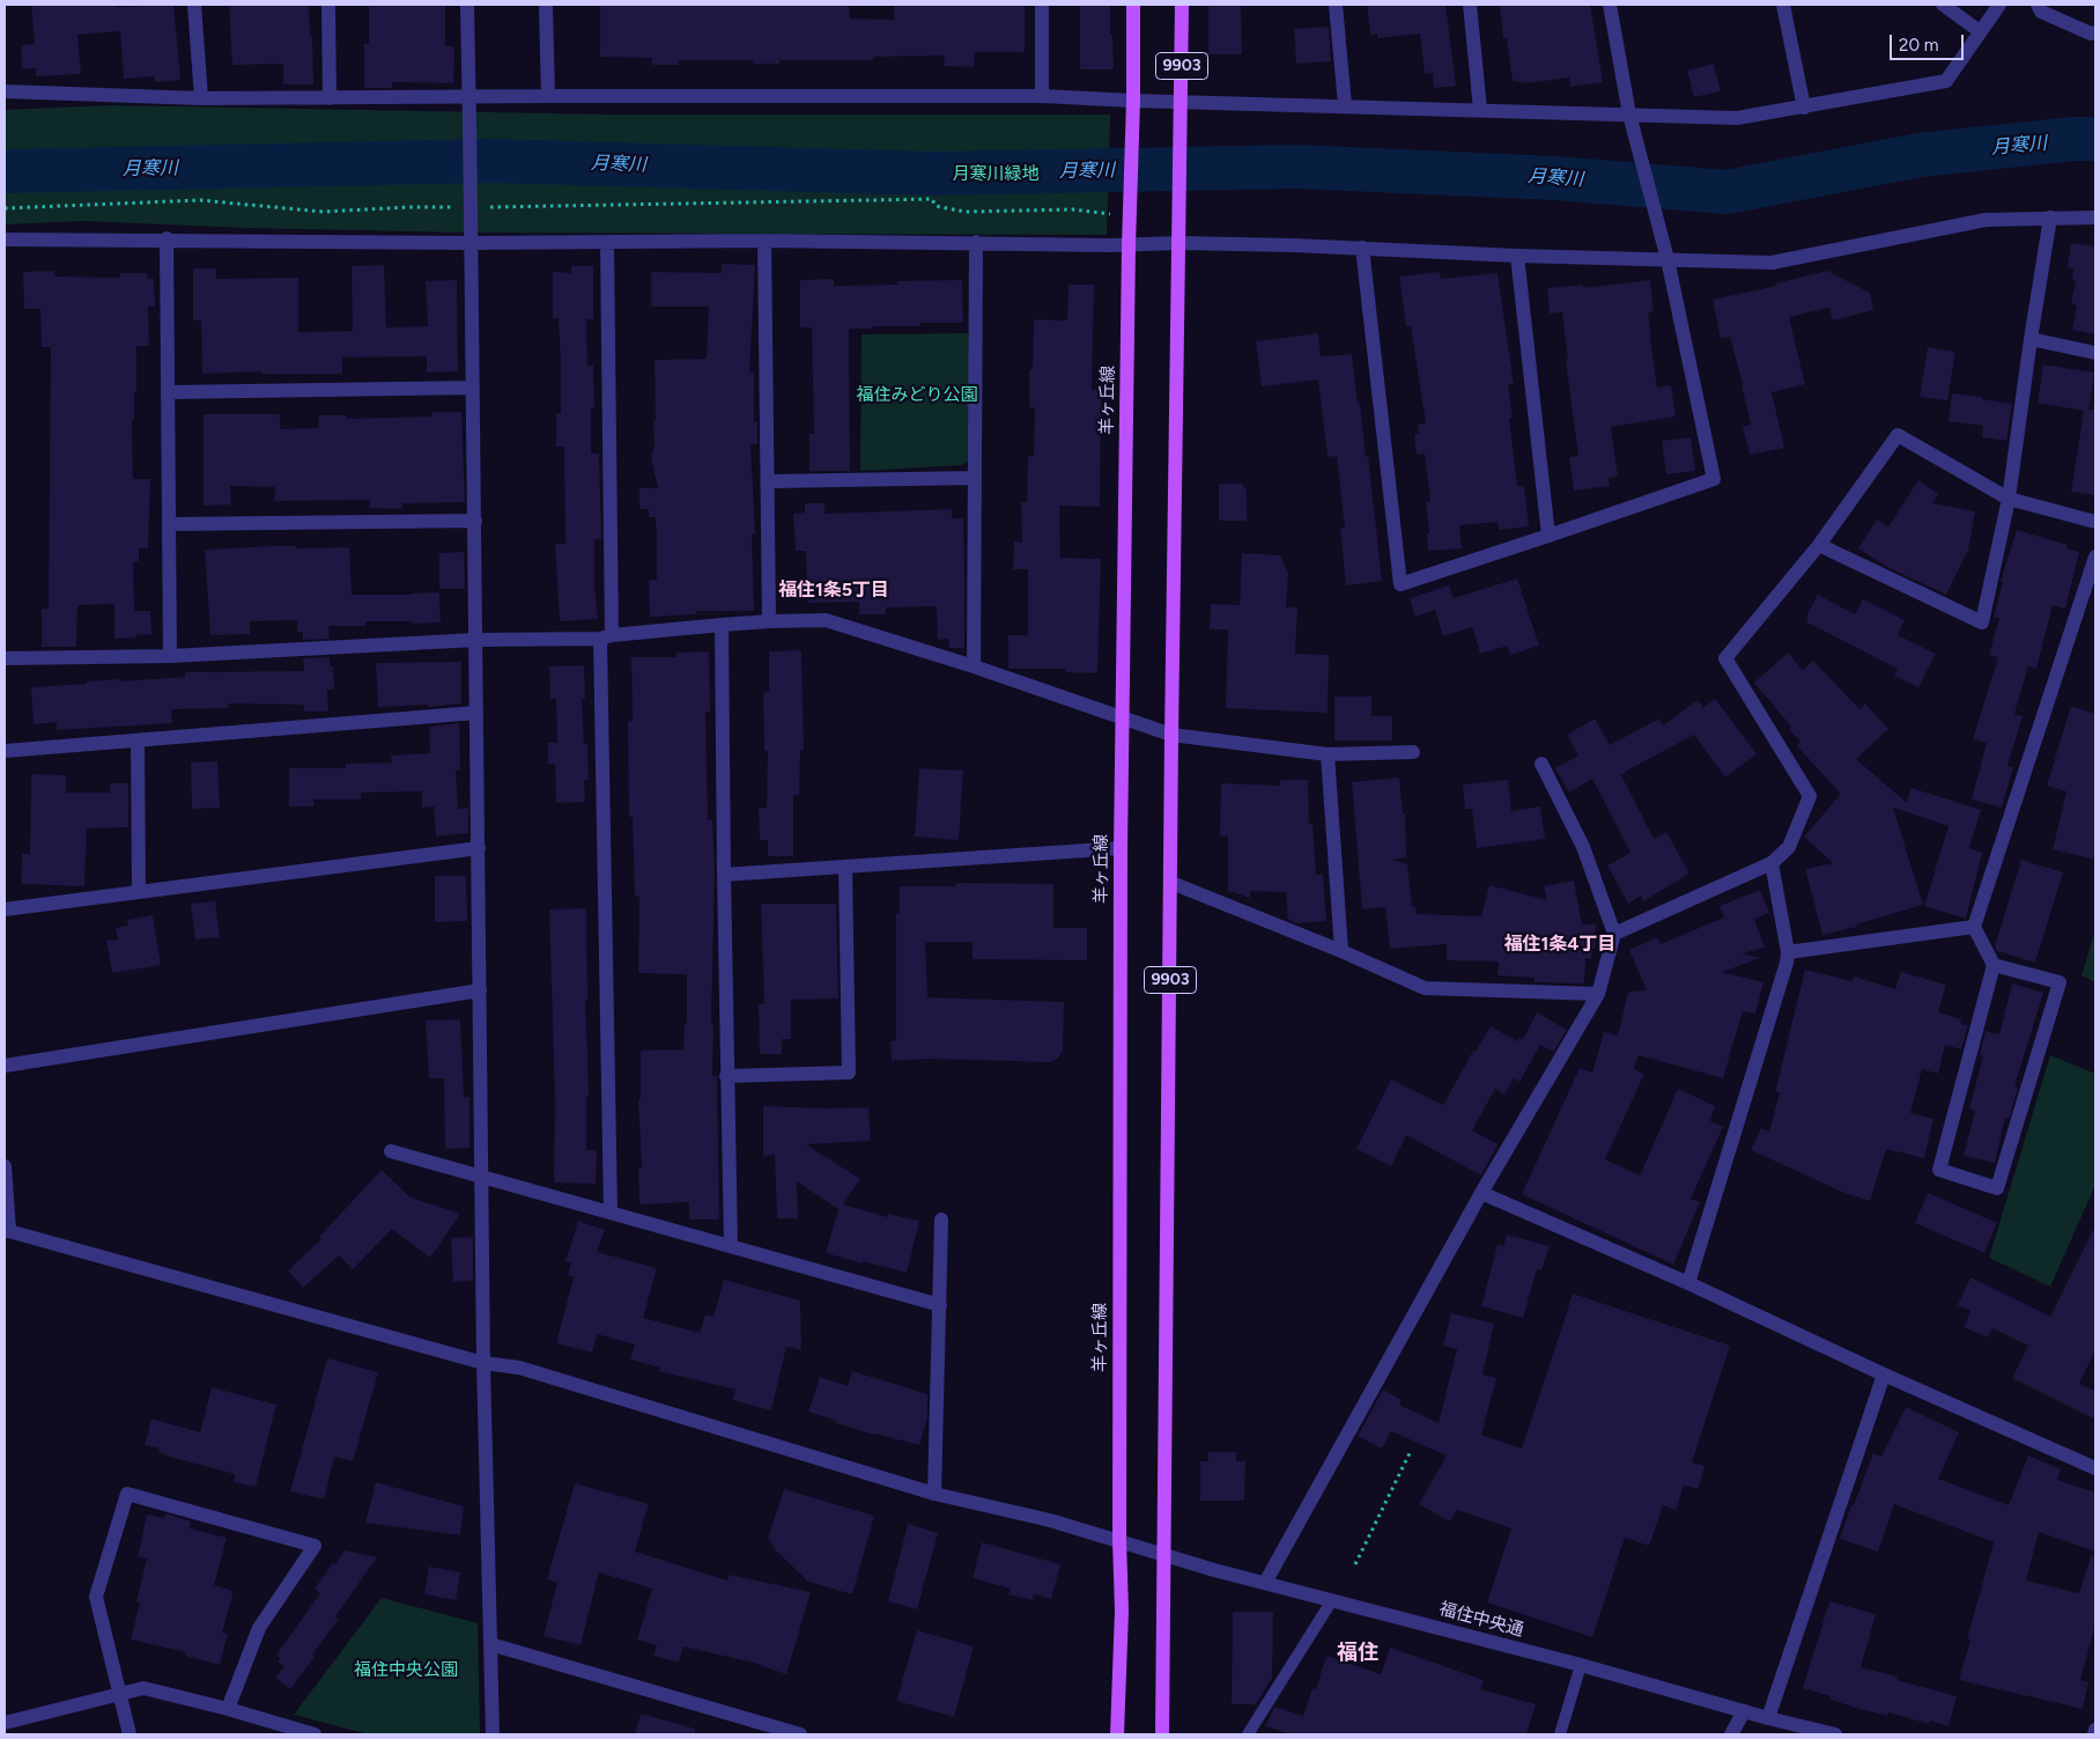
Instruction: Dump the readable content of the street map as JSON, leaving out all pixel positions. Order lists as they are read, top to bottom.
{
  "streets": {
    "main road": ["9903", "羊ヶ丘線"],
    "street": ["福住中央通"]
  },
  "crossings": [
    ["9903", "福住中央通"],
    ["羊ヶ丘線", "福住中央通"]
  ],
  "districts": ["福住1条5丁目", "福住1条4丁目", "福住"],
  "water": ["月寒川"],
  "parks": ["月寒川緑地", "福住みどり公園", "福住中央公園"],
  "scale_bar": "20 m"
}
